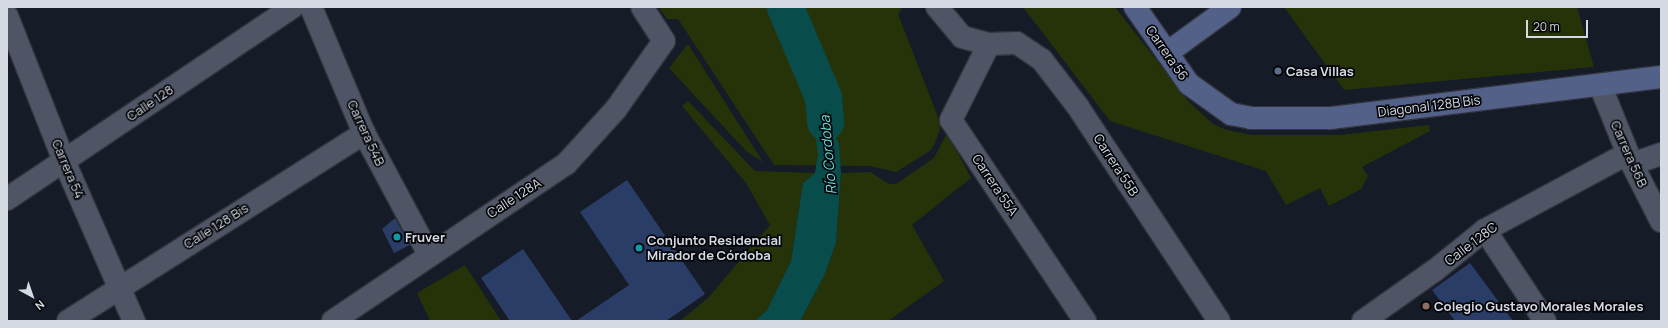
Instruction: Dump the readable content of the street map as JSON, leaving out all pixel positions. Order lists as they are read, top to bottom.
{
  "streets": {
    "street": [
      "Carrera 56",
      "Calle 128",
      "Diagonal 128B Bis",
      "Carrera 54B",
      "Carrera 56B",
      "Carrera 55B",
      "Carrera 54",
      "Carrera 55A",
      "Calle 128A",
      "Calle 128 Bis",
      "Calle 128C"
    ]
  },
  "crossings": [
    ["Carrera 56", "Diagonal 128B Bis"],
    ["Calle 128", "Carrera 54"],
    ["Diagonal 128B Bis", "Carrera 56B"],
    ["Carrera 54B", "Calle 128A"],
    ["Carrera 54B", "Calle 128 Bis"],
    ["Carrera 56B", "Calle 128C"],
    ["Carrera 55B", "Carrera 55A"],
    ["Carrera 54", "Calle 128 Bis"]
  ],
  "water": ["Río Cordoba"],
  "places": [
    "Casa Villas",
    "Fruver",
    "Conjunto Residencial Mirador de Córdoba",
    "Colegio Gustavo Morales Morales"
  ],
  "scale_bar": "20 m",
  "north": "bottom right"
}
